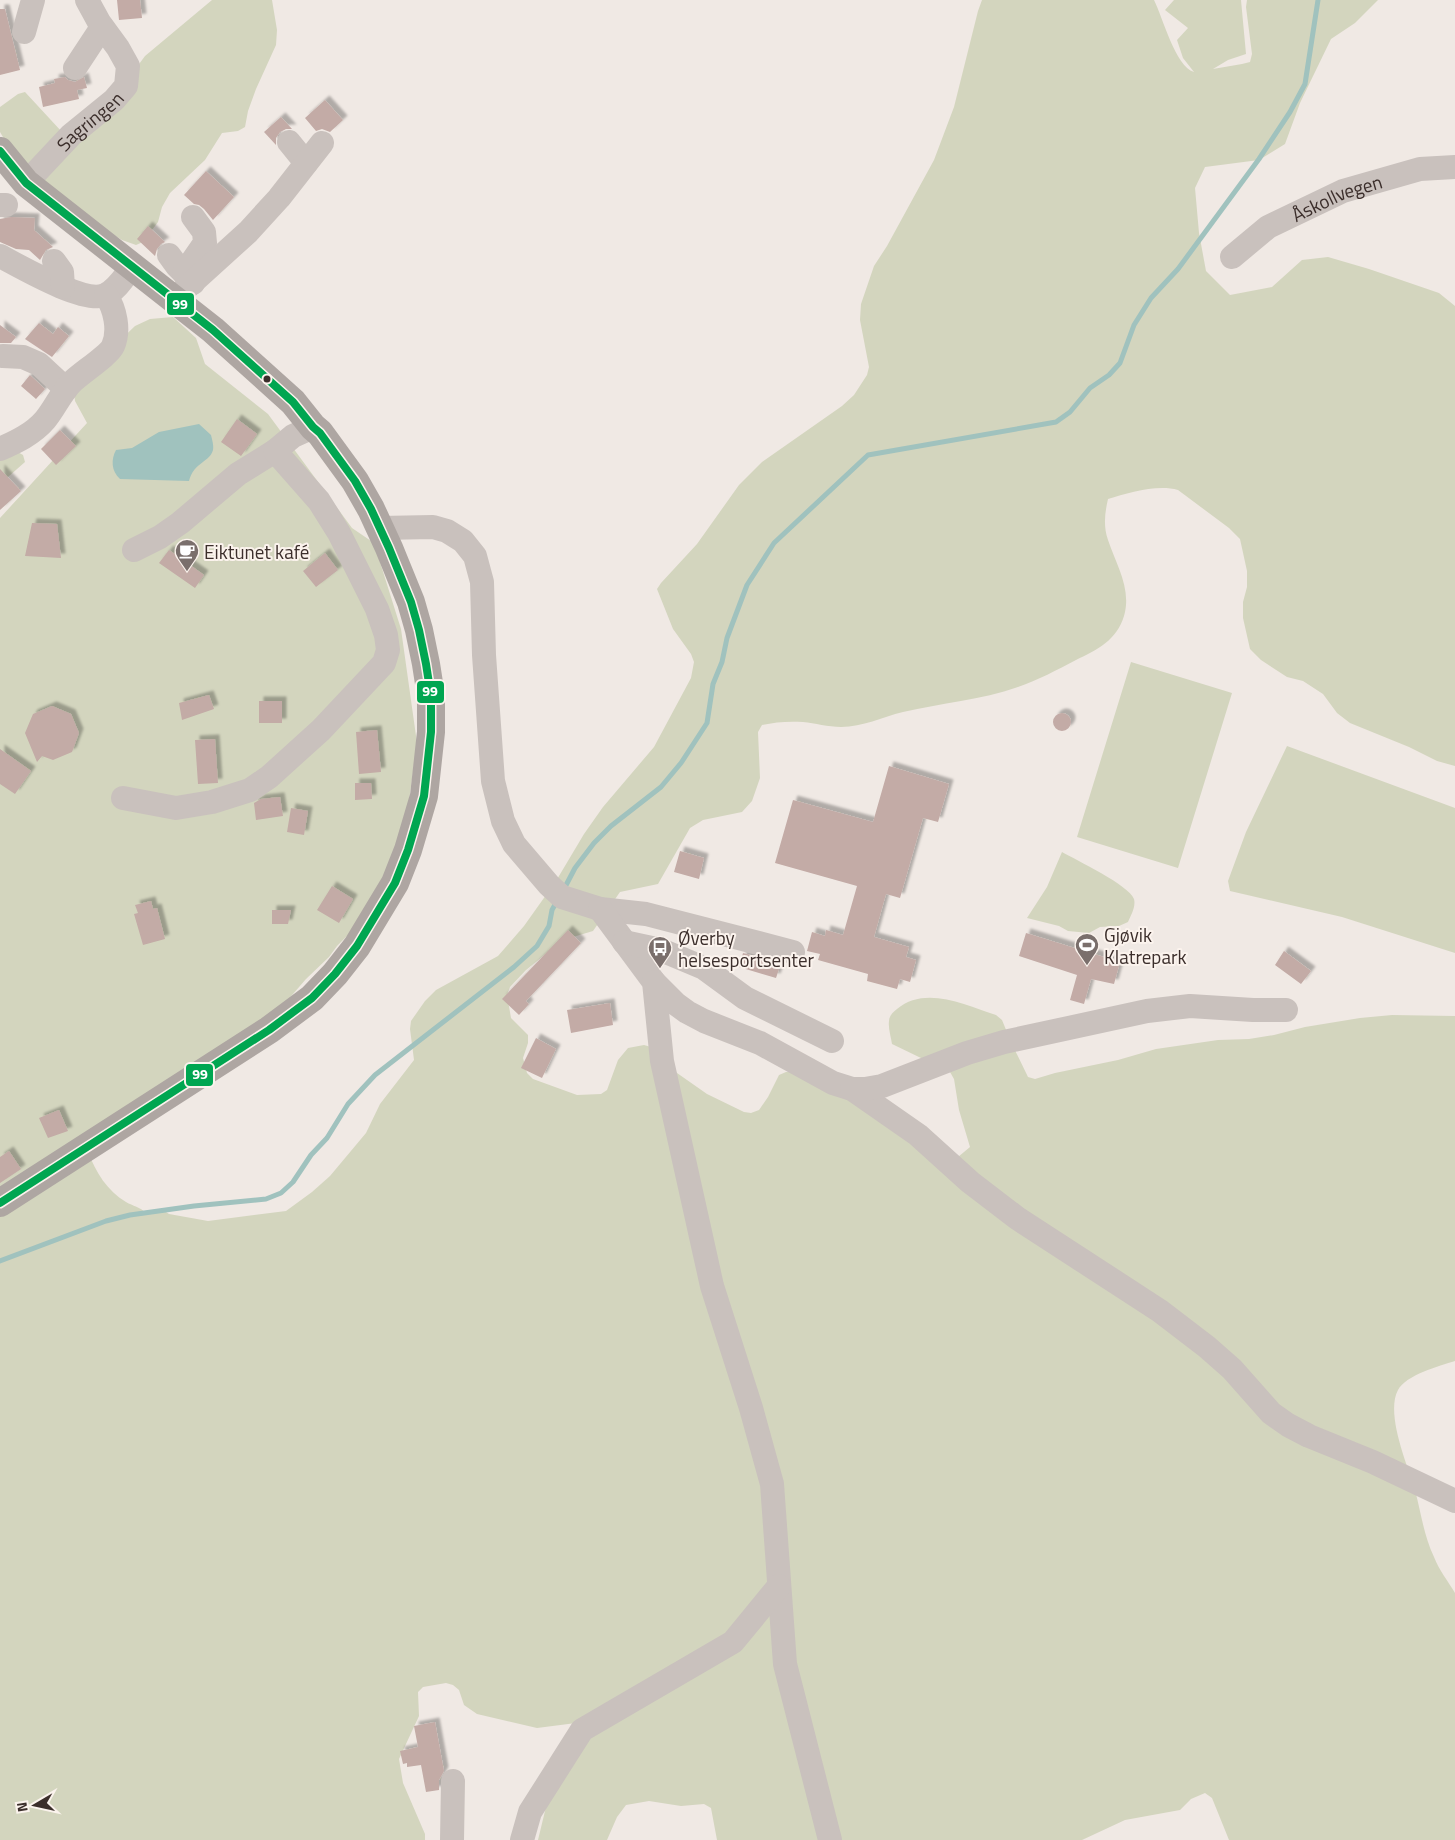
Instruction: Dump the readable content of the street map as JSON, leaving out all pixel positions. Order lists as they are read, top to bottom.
{
  "streets": {
    "street": ["Sagringen", "Åskollvegen"]
  },
  "places": {
    "cafe": ["Eiktunet kafé"],
    "sports": ["Gjøvik Klatrepark"],
    "bus stop": ["Øverby helsesportsenter"]
  },
  "lines": ["transit line 99"],
  "north": "left"
}
